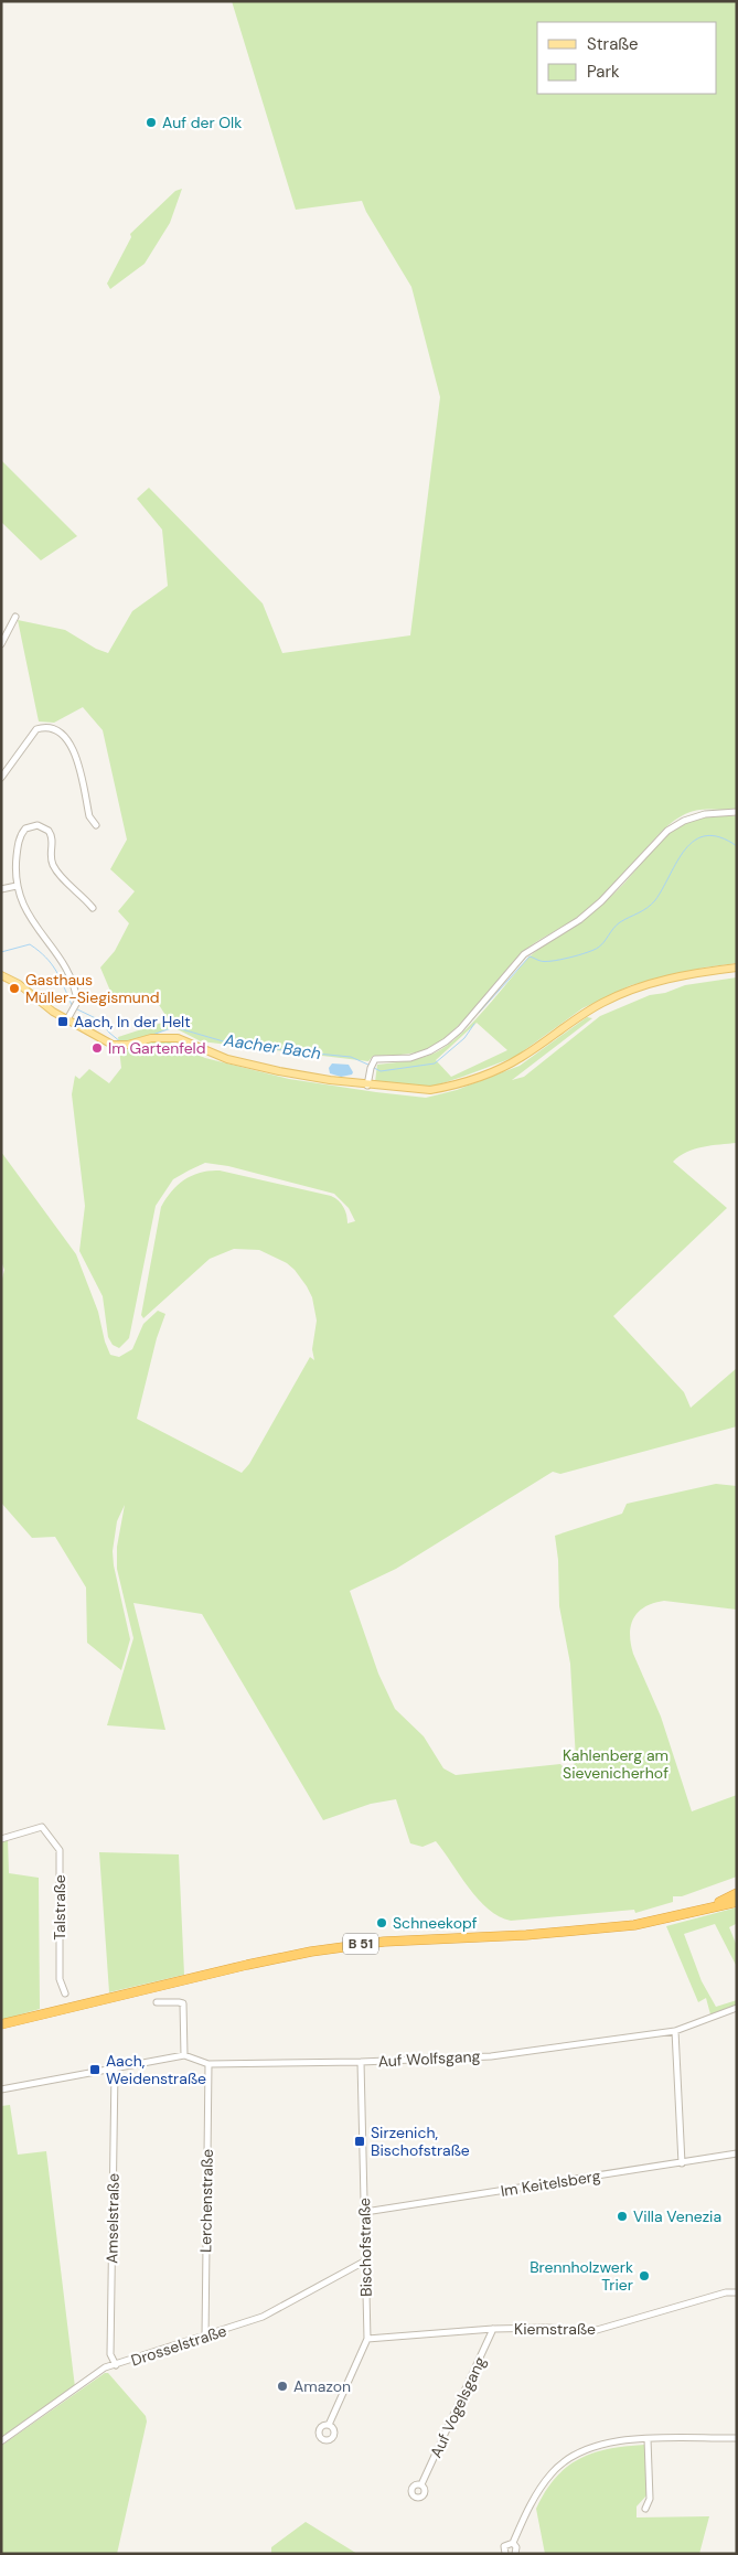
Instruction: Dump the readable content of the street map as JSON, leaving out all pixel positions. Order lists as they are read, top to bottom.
{
  "streets": {
    "highway": ["B 51"],
    "street": [
      "Talstraße",
      "Auf Wolfsgang",
      "Im Keitelsberg",
      "Lerchenstraße",
      "Amselstraße",
      "Bischofstraße",
      "Kiemstraße",
      "Drosselstraße",
      "Auf Vogelsgang"
    ]
  },
  "crossings": [
    ["Auf Wolfsgang", "Lerchenstraße"],
    ["Auf Wolfsgang", "Bischofstraße"],
    ["Im Keitelsberg", "Bischofstraße"],
    ["Lerchenstraße", "Drosselstraße"],
    ["Amselstraße", "Drosselstraße"],
    ["Bischofstraße", "Kiemstraße"],
    ["Bischofstraße", "Drosselstraße"],
    ["Kiemstraße", "Auf Vogelsgang"]
  ],
  "water": ["Aacher Bach"],
  "parks": ["Kahlenberg am Sievenicherhof"],
  "places": {
    "other": [
      "Auf der Olk",
      "Gasthaus Müller-Siegismund",
      "Im Gartenfeld",
      "Schneekopf",
      "Villa Venezia",
      "Brennholzwerk Trier",
      "Amazon"
    ],
    "transit": ["Aach, In der Helt", "Aach, Weidenstraße", "Sirzenich, Bischofstraße"]
  },
  "legend": ["Straße", "Park"]
}
